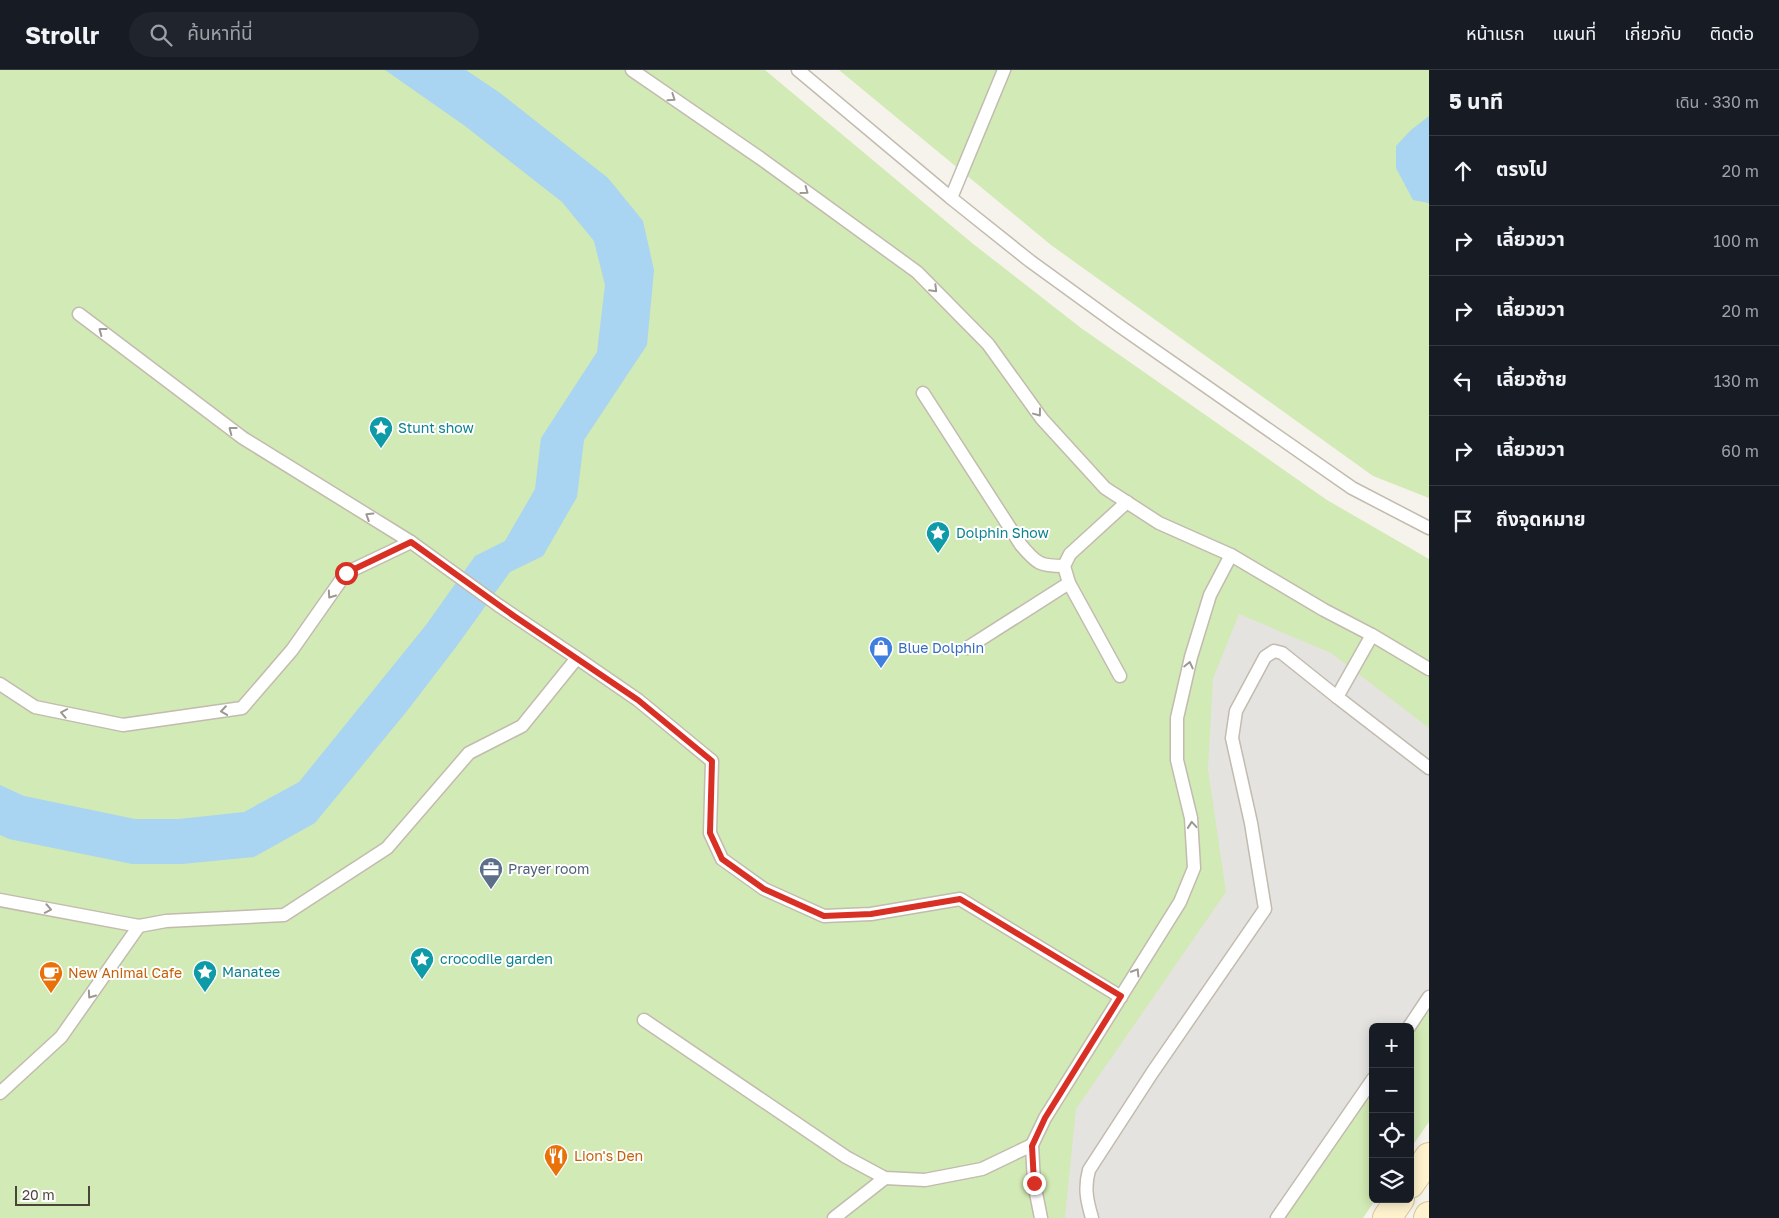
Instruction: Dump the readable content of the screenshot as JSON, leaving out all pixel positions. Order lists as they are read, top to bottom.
{
  "places": {
    "place": [
      "Stunt show",
      "Dolphin Show",
      "crocodile garden",
      "Manatee"
    ],
    "shop": ["Blue Dolphin"],
    "office": ["Prayer room"],
    "cafe": ["New Animal Cafe"],
    "restaurant": ["Lion's Den"]
  },
  "scale_bar": "20 m",
  "page": {
    "header": "Strollr",
    "search": "ค้นหาที่นี่",
    "nav": [
      "หน้าแรก",
      "แผนที่",
      "เกี่ยวกับ",
      "ติดต่อ"
    ],
    "heading": ["5 นาที", "เดิน · 330 m"],
    "list": [
      ["ตรงไป", "20 m"],
      ["เลี้ยวขวา", "100 m"],
      ["เลี้ยวขวา", "20 m"],
      ["เลี้ยวซ้าย", "130 m"],
      ["เลี้ยวขวา", "60 m"],
      "ถึงจุดหมาย"
    ],
    "map_buttons": ["+", "−"],
    "scale": "20 m"
  }
}
